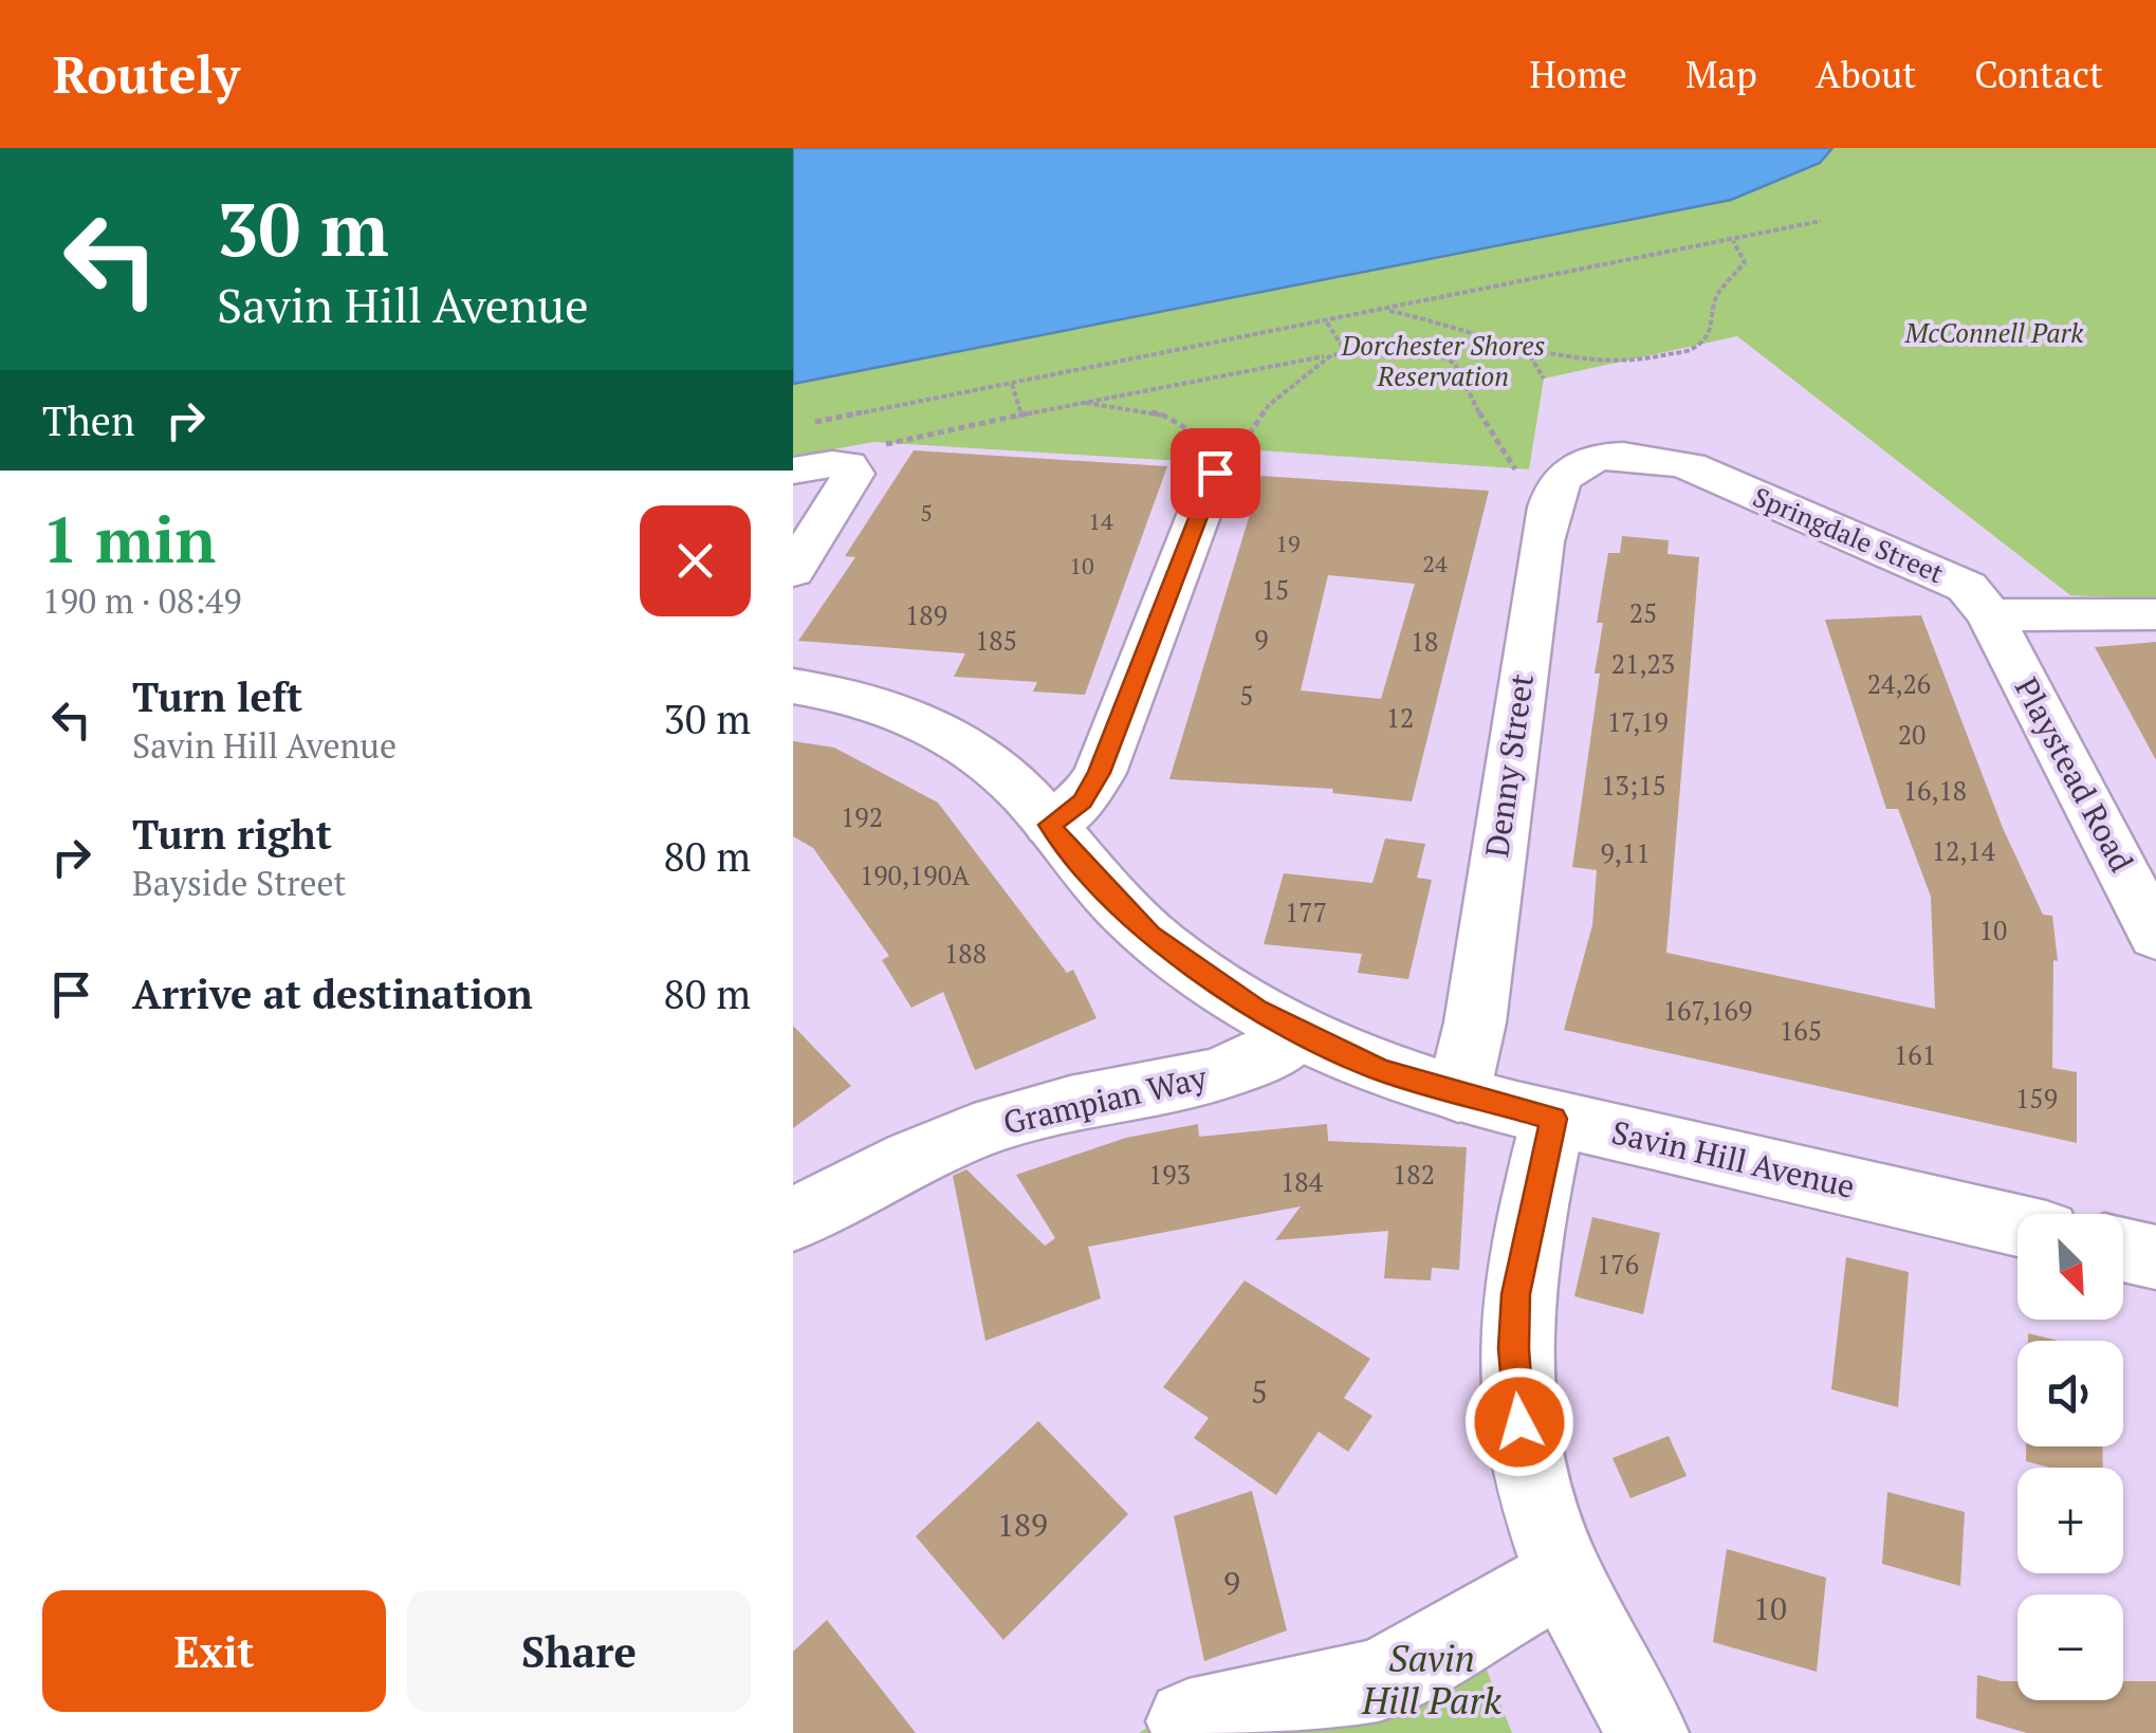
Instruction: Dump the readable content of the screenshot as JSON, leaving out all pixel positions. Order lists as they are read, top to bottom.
{
  "streets": {
    "street": [
      "Springdale Street",
      "Denny Street",
      "Playstead Road",
      "Grampian Way",
      "Savin Hill Avenue"
    ]
  },
  "crossings": [
    ["Springdale Street", "Denny Street"],
    ["Springdale Street", "Playstead Road"],
    ["Denny Street", "Savin Hill Avenue"],
    ["Grampian Way", "Savin Hill Avenue"]
  ],
  "parks": ["McConnell Park", "Dorchester Shores Reservation", "Savin Hill Park"],
  "house_numbers": [
    "5",
    "14",
    "19",
    "24",
    "10",
    "15",
    "25",
    "189",
    "9",
    "185",
    "18",
    "21,23",
    "24,26",
    "5",
    "12",
    "17,19",
    "20",
    "13;15",
    "16,18",
    "192",
    "12,14",
    "9,11",
    "190,190A",
    "177",
    "10",
    "188",
    "167,169",
    "165",
    "161",
    "159",
    "193",
    "182",
    "184",
    "176",
    "5",
    "189",
    "9",
    "10"
  ],
  "north": "bottom right",
  "page": {
    "header": "Routely",
    "nav": [
      "Home",
      "Map",
      "About",
      "Contact"
    ],
    "turn": ["30 m", "Savin Hill Avenue"],
    "then": "Then",
    "heading": ["1 min", "190 m · 08:49"],
    "list": [
      {
        "name": "Turn left",
        "note": "Savin Hill Avenue",
        "value": "30 m"
      },
      {
        "name": "Turn right",
        "note": "Bayside Street",
        "value": "80 m"
      },
      {
        "name": "Arrive at destination",
        "value": "80 m"
      }
    ],
    "map_buttons": ["+", "−"],
    "buttons": ["Exit", "Share"]
  }
}
